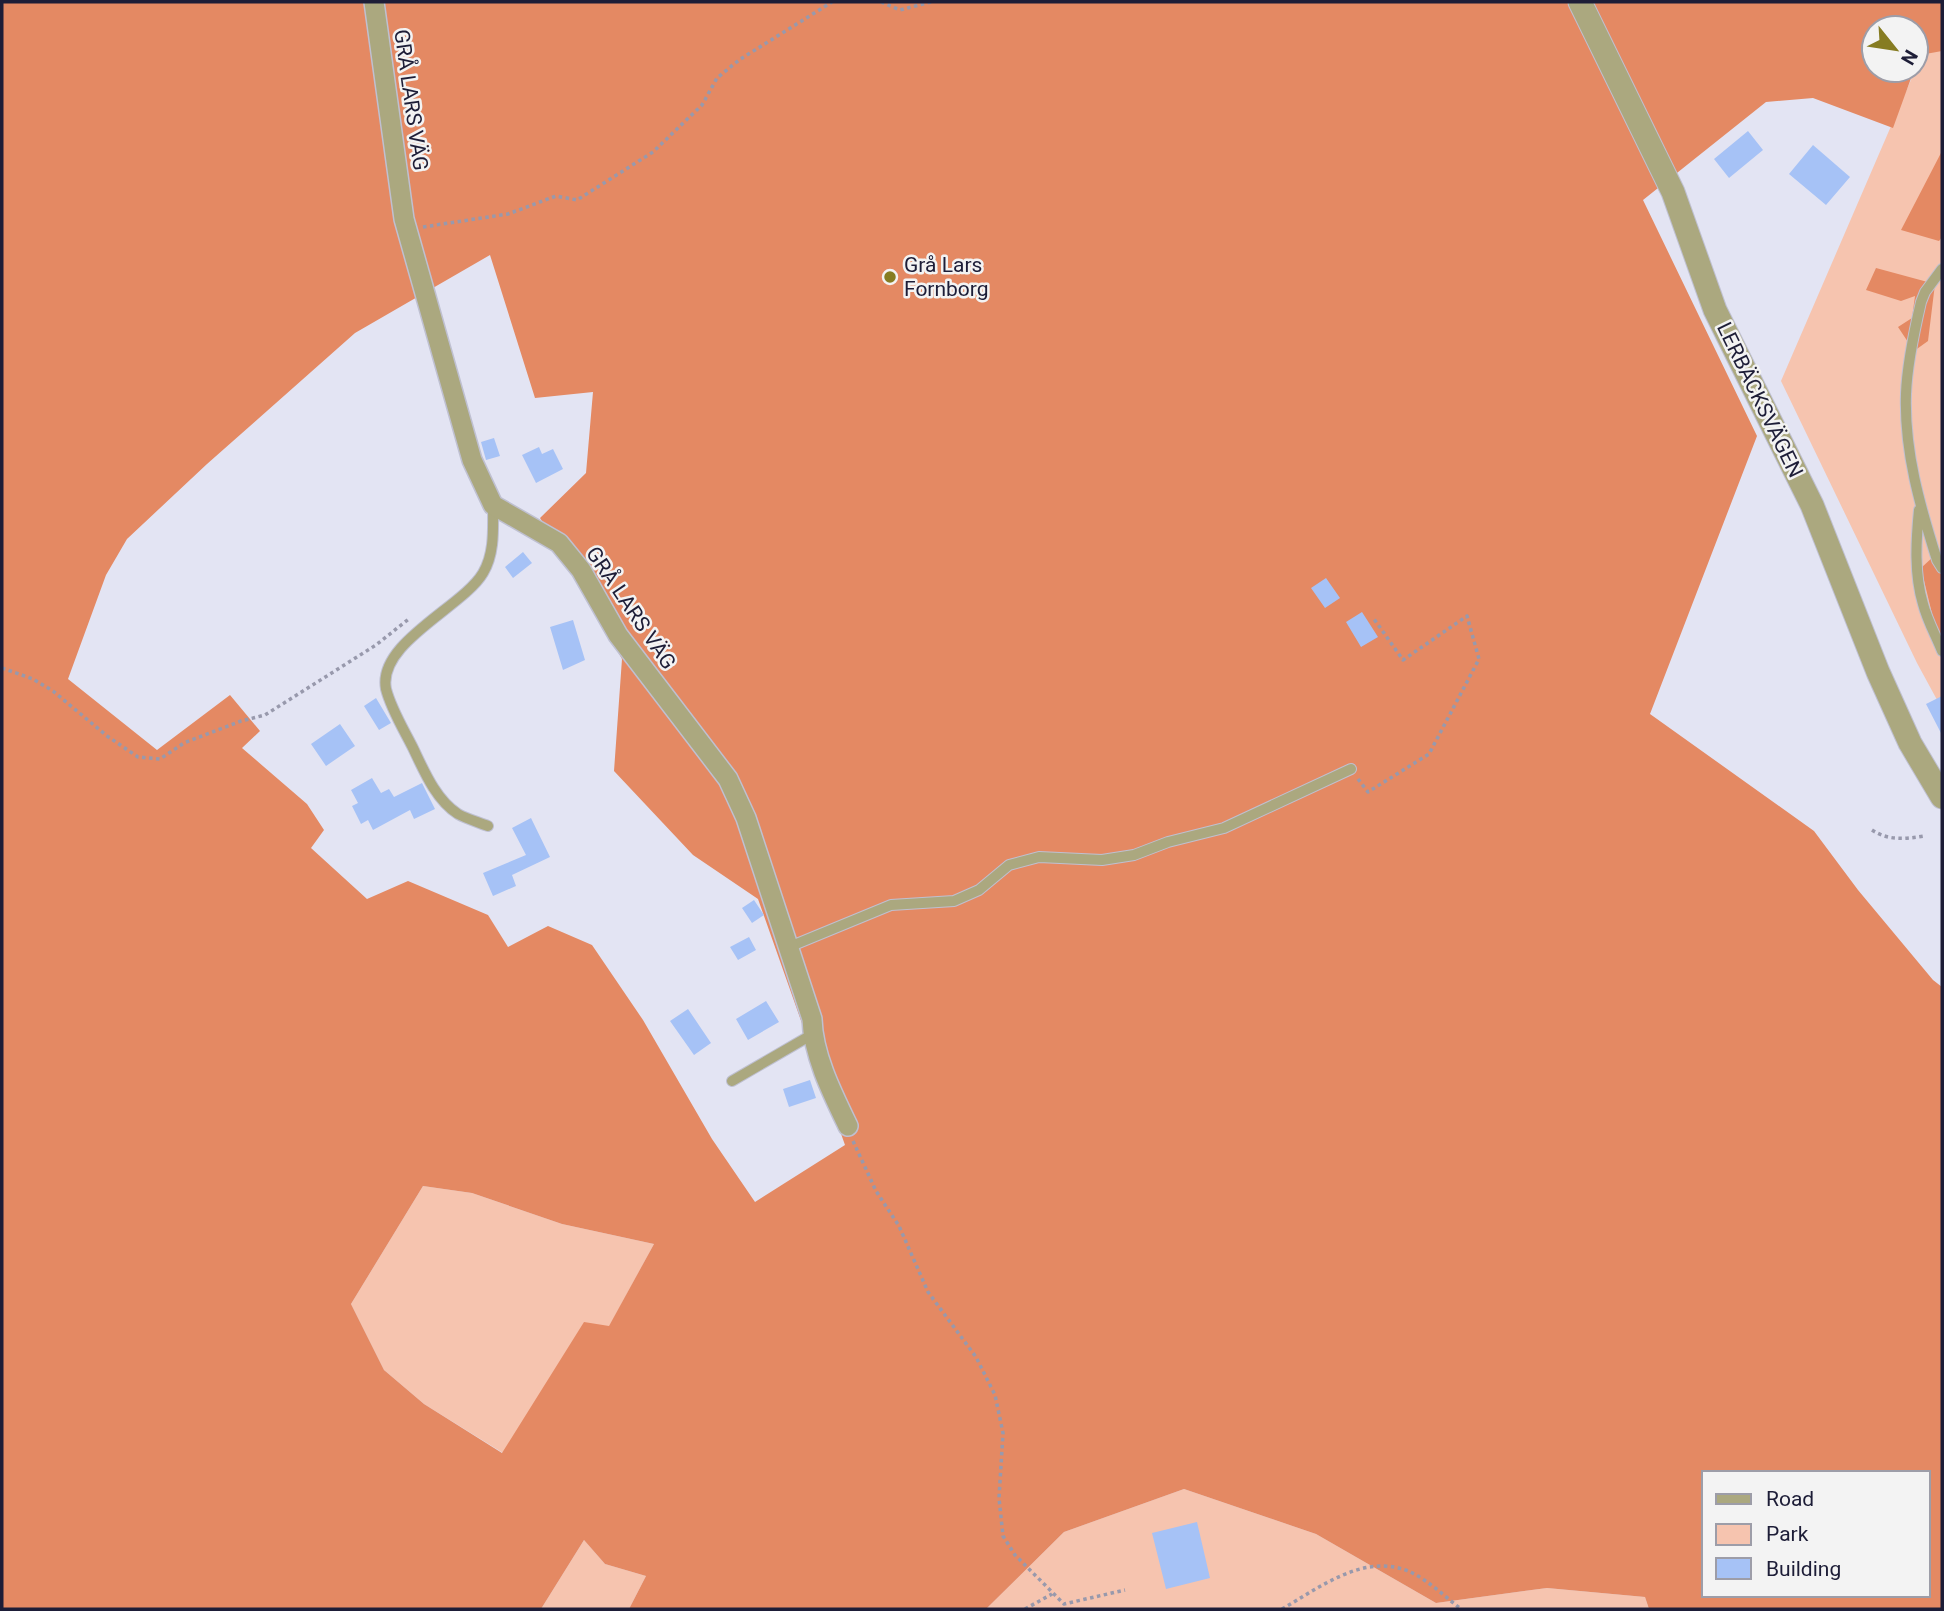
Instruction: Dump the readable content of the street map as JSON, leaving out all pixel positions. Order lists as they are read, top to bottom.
{
  "streets": {
    "street": ["GRÅ LARS VÄG", "LERBÄCKSVÄGEN"]
  },
  "places": ["Grå Lars Fornborg"],
  "legend": ["Road", "Park", "Building"],
  "north": "bottom right"
}
